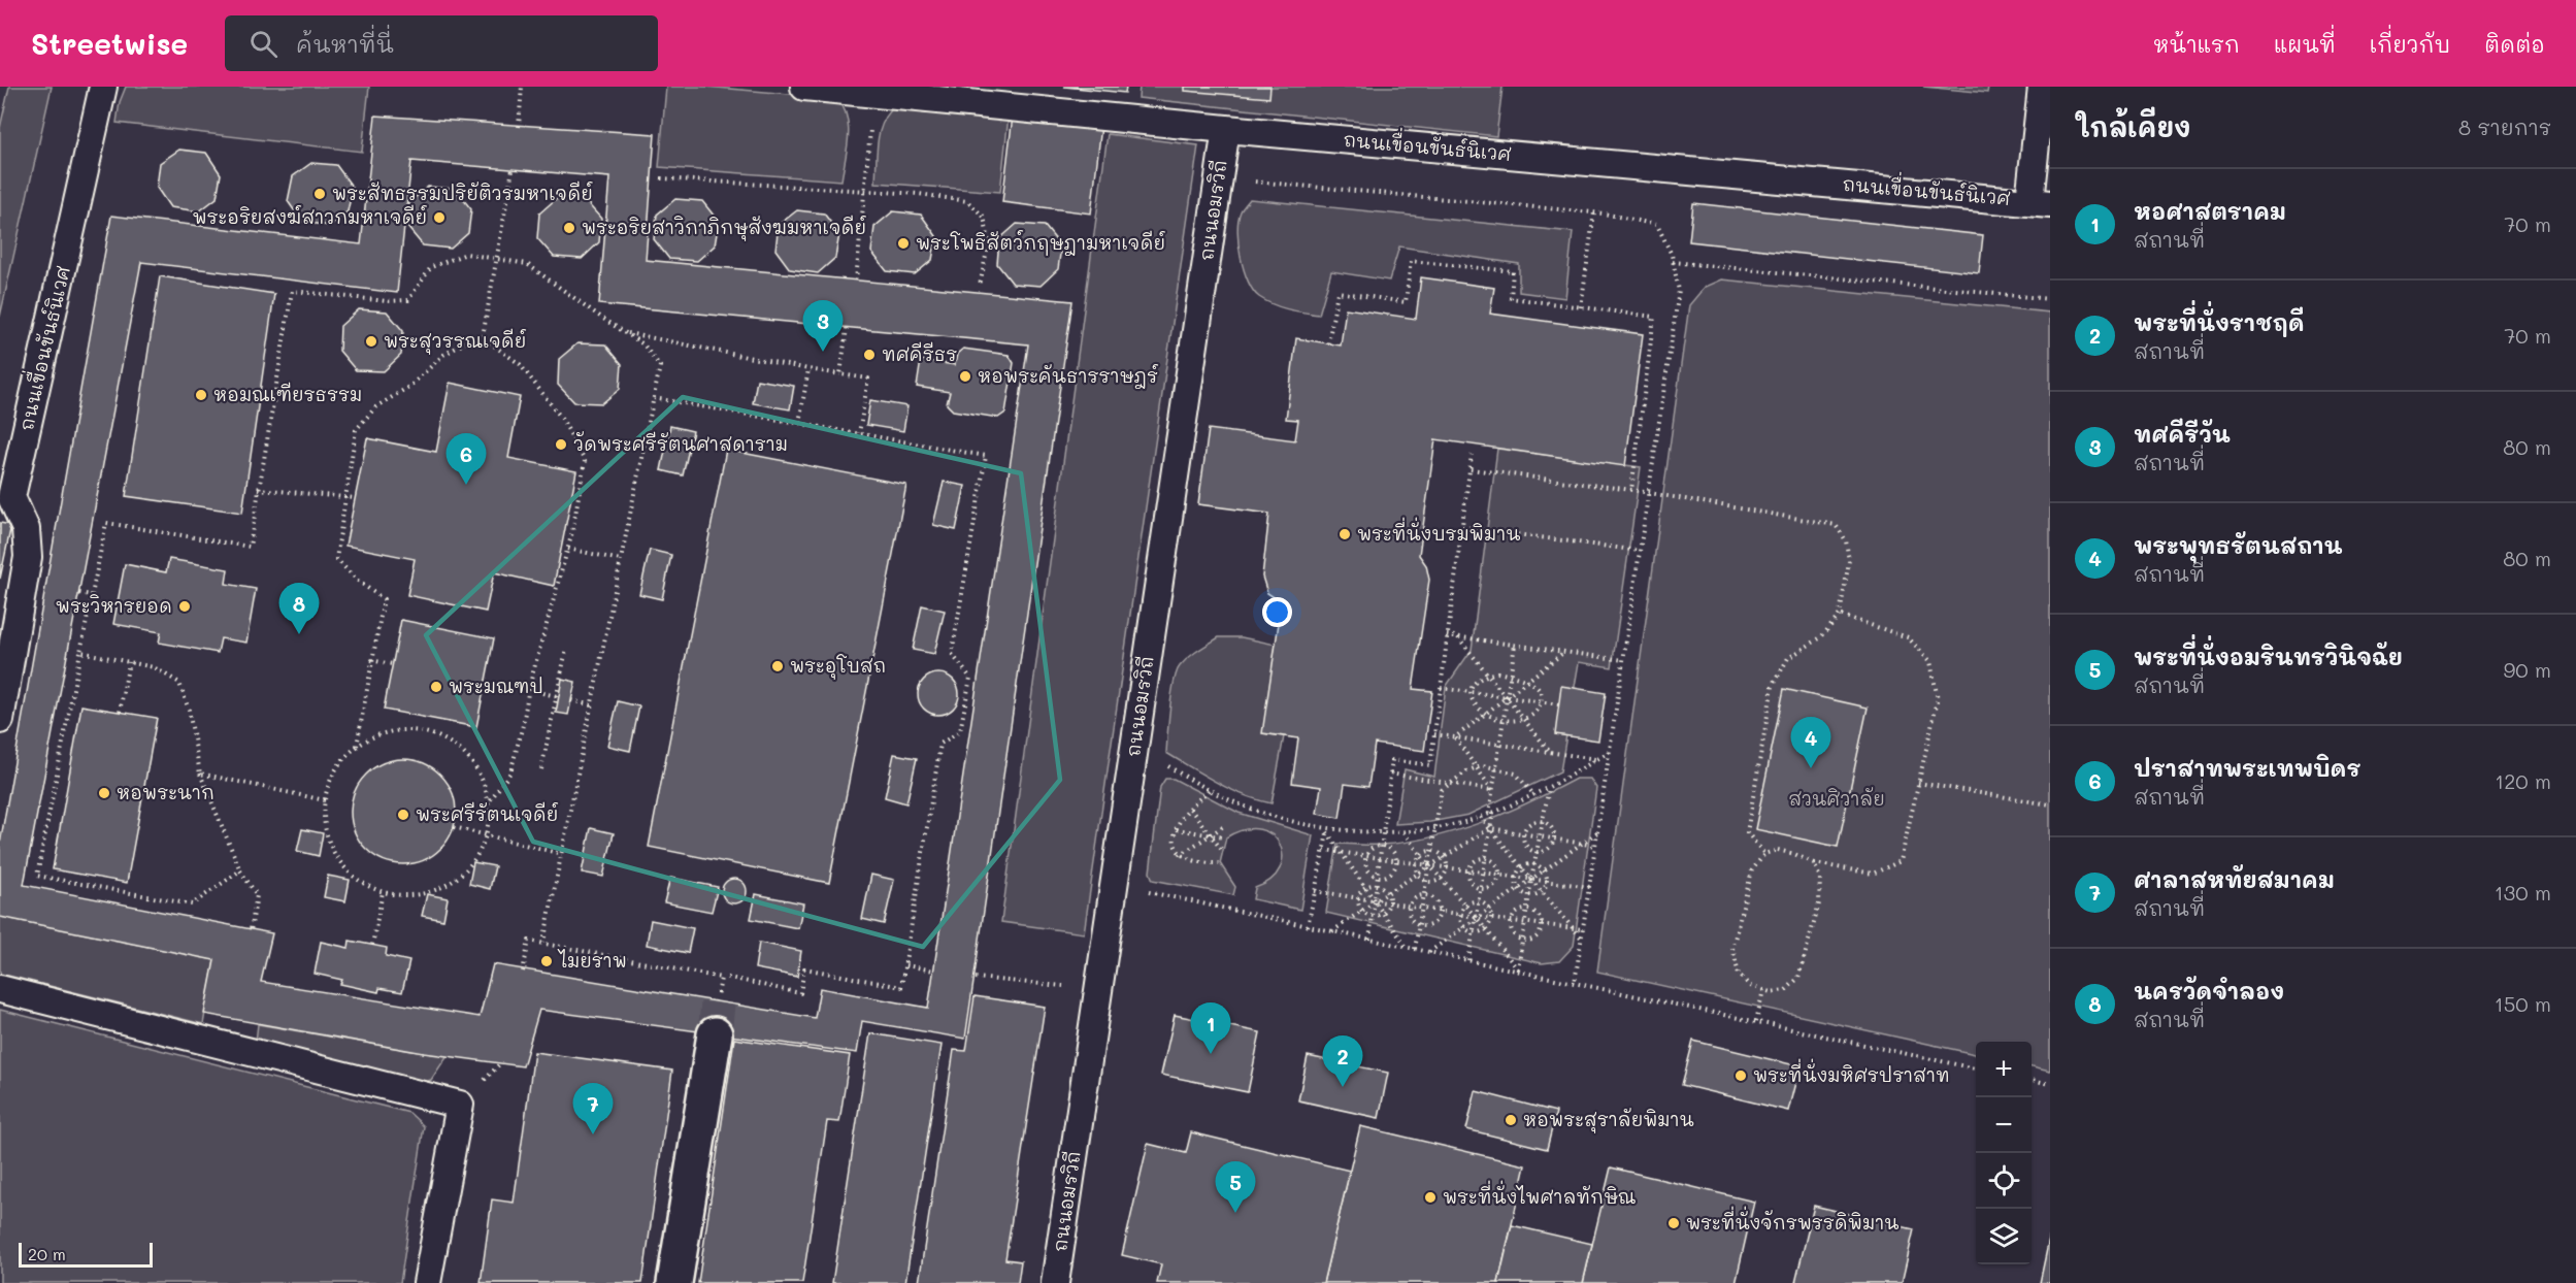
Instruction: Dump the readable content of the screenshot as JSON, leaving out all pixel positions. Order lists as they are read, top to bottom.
{
  "streets": {
    "lane": ["ถนนเขื่อนขันธ์นิเวศ", "ถนนอมรวิถี"]
  },
  "crossings": [
    ["ถนนเขื่อนขันธ์นิเวศ", "ถนนอมรวิถี"]
  ],
  "parks": ["สวนศิวาลัย"],
  "places": [
    "พระสัทธรรมปริยัติวรมหาเจดีย์",
    "พระอริยสงฆ์สาวกมหาเจดีย์",
    "พระอริยสาวิกาภิกษุสังฆมหาเจดีย์",
    "พระโพธิสัตว์กฤษฎามหาเจดีย์",
    "พระสุวรรณเจดีย์",
    "ทศคีรีธร",
    "หอพระคันธารราษฎร์",
    "หอมณเฑียรธรรม",
    "วัดพระศรีรัตนศาสดาราม",
    "พระที่นั่งบรมพิมาน",
    "พระวิหารยอด",
    "พระอุโบสถ",
    "พระมณฑป",
    "หอพระนาก",
    "พระศรีรัตนเจดีย์",
    "ไมยราพ",
    "พระที่นั่งมหิศรปราสาท",
    "หอพระสุราลัยพิมาน",
    "พระที่นั่งไพศาลทักษิณ",
    "พระที่นั่งจักรพรรดิพิมาน"
  ],
  "scale_bar": "20 m",
  "page": {
    "header": "Streetwise",
    "search": "ค้นหาที่นี่",
    "nav": [
      "หน้าแรก",
      "แผนที่",
      "เกี่ยวกับ",
      "ติดต่อ"
    ],
    "heading": ["ใกล้เคียง", "8 รายการ"],
    "list": [
      {
        "mark": "1",
        "name": "หอศาสตราคม",
        "note": "สถานที่",
        "value": "70 m"
      },
      {
        "mark": "2",
        "name": "พระที่นั่งราชฤดี",
        "note": "สถานที่",
        "value": "70 m"
      },
      {
        "mark": "3",
        "name": "ทศคีรีวัน",
        "note": "สถานที่",
        "value": "80 m"
      },
      {
        "mark": "4",
        "name": "พระพุทธรัตนสถาน",
        "note": "สถานที่",
        "value": "80 m"
      },
      {
        "mark": "5",
        "name": "พระที่นั่งอมรินทรวินิจฉัย",
        "note": "สถานที่",
        "value": "90 m"
      },
      {
        "mark": "6",
        "name": "ปราสาทพระเทพบิดร",
        "note": "สถานที่",
        "value": "120 m"
      },
      {
        "mark": "7",
        "name": "ศาลาสหทัยสมาคม",
        "note": "สถานที่",
        "value": "130 m"
      },
      {
        "mark": "8",
        "name": "นครวัดจำลอง",
        "note": "สถานที่",
        "value": "150 m"
      }
    ],
    "pins": [
      "3",
      "6",
      "8",
      "4",
      "1",
      "2",
      "7",
      "5"
    ],
    "map_buttons": ["+", "−"],
    "scale": "20 m"
  }
}
